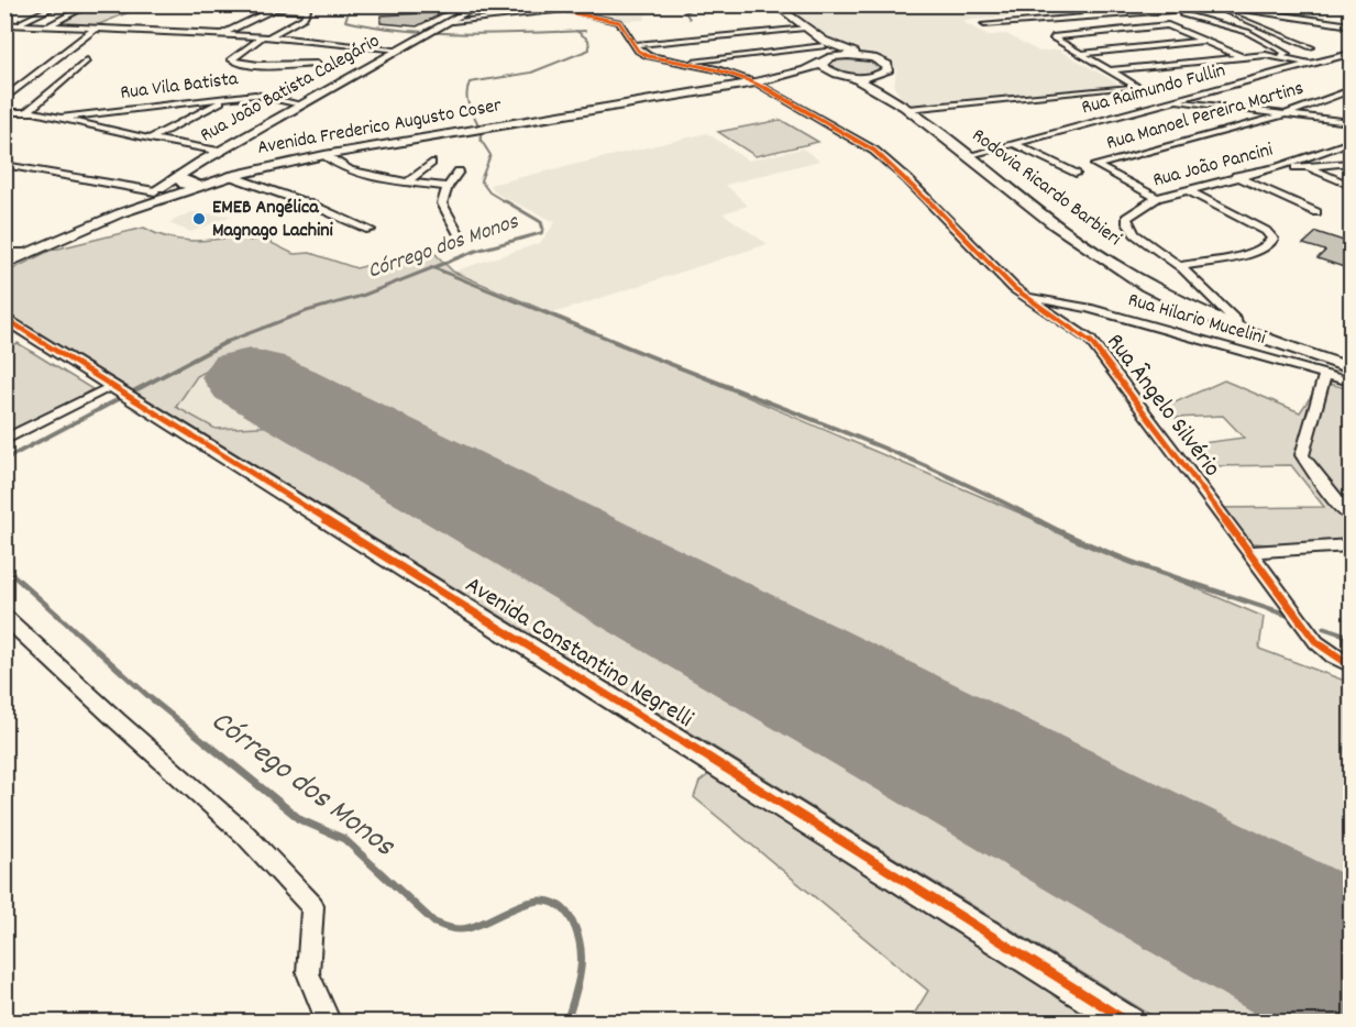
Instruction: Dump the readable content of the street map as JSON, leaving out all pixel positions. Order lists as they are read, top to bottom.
{
  "streets": {
    "main road": [
      "Rua João Batista Calegário",
      "Avenida Frederico Augusto Coser",
      "Rodovia Ricardo Barbieri",
      "Avenida Constantino Negrelli"
    ],
    "street": [
      "Rua Vila Batista",
      "Rua Raimundo Fullin",
      "Rua Manoel Pereira Martins",
      "Rua João Pancini",
      "Rua Hilario Mucelini",
      "Rua Ângelo Silvério"
    ]
  },
  "crossings": [
    ["Rua Vila Batista", "Rua João Batista Calegário"],
    ["Rua João Batista Calegário", "Avenida Frederico Augusto Coser"],
    ["Rua Raimundo Fullin", "Rodovia Ricardo Barbieri"],
    ["Rua Manoel Pereira Martins", "Rua João Pancini"],
    ["Avenida Frederico Augusto Coser", "Rodovia Ricardo Barbieri"],
    ["Avenida Frederico Augusto Coser", "Rua Ângelo Silvério"],
    ["Rua João Pancini", "Rodovia Ricardo Barbieri"],
    ["Rua Hilario Mucelini", "Rua Ângelo Silvério"]
  ],
  "water": ["Córrego dos Monos"],
  "places": ["EMEB Angélica Magnago Lachini"]
}
